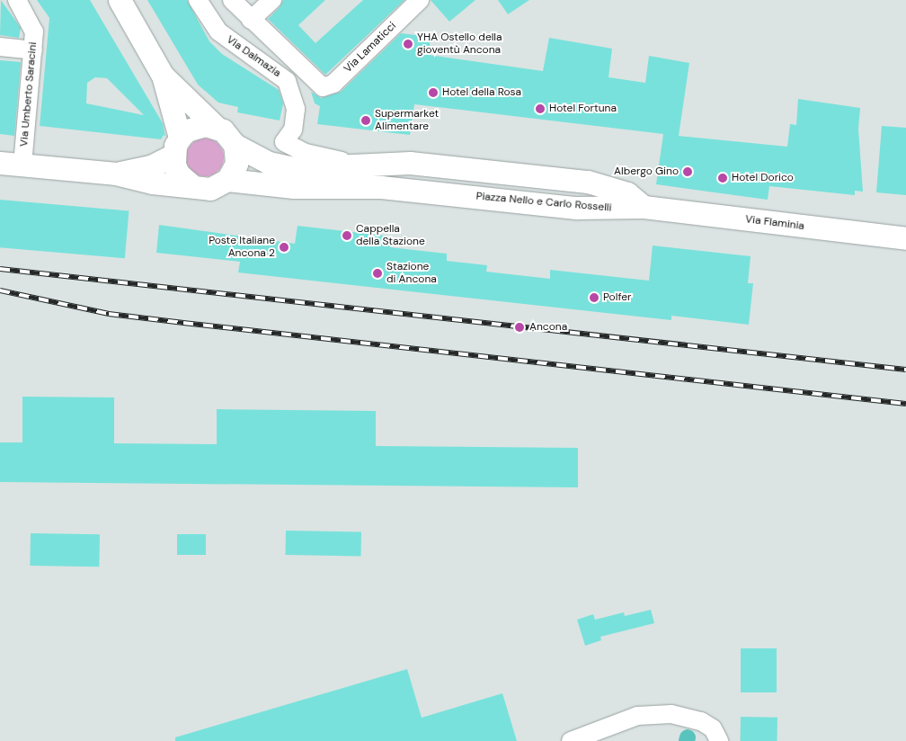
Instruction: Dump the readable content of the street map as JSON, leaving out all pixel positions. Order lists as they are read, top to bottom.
{
  "streets": {
    "main road": ["Piazza Nello e Carlo Rosselli", "Via Flaminia"],
    "street": ["Via Lamaticci", "Via Dalmazia", "Via Umberto Saracini"]
  },
  "crossings": [
    ["Via Lamaticci", "Via Dalmazia"],
    ["Via Dalmazia", "Piazza Nello e Carlo Rosselli"],
    ["Piazza Nello e Carlo Rosselli", "Via Flaminia"]
  ],
  "places": [
    "YHA Ostello della gioventù Ancona",
    "Hotel della Rosa",
    "Hotel Fortuna",
    "Supermarket Alimentare",
    "Albergo Gino",
    "Hotel Dorico",
    "Cappella della Stazione",
    "Poste Italiane Ancona 2",
    "Stazione di Ancona",
    "Polfer",
    "Ancona"
  ]
}
